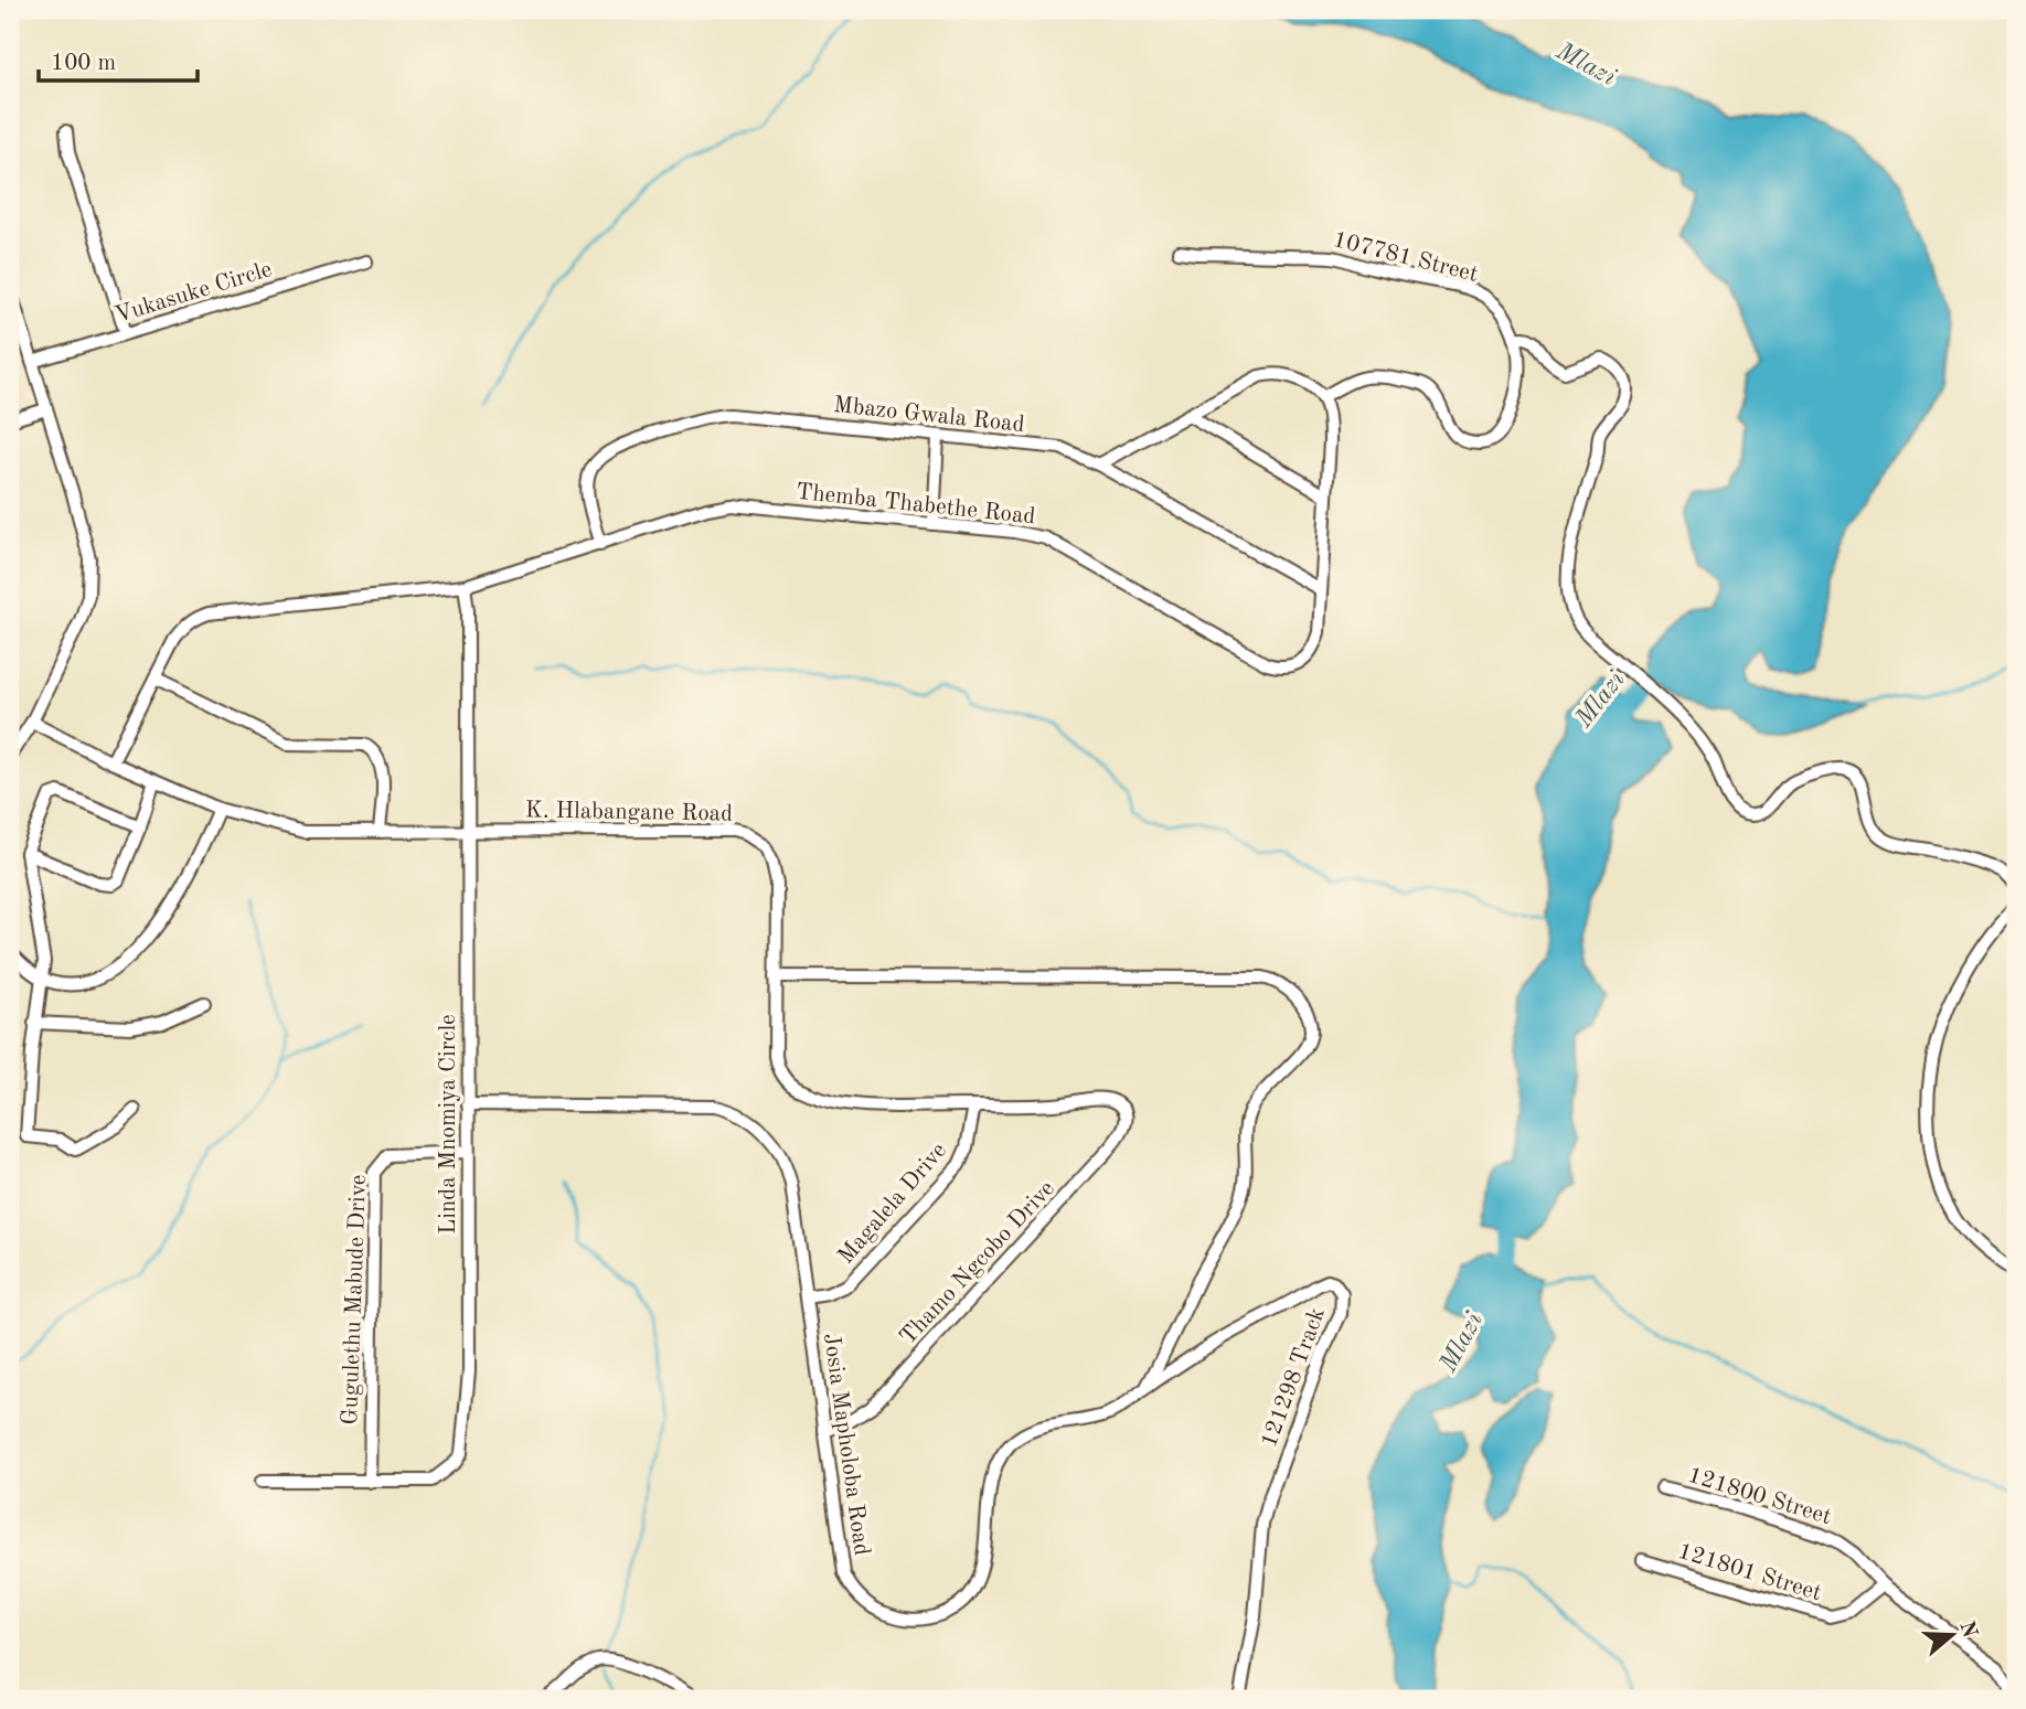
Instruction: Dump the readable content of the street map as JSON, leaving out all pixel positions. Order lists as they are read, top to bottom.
{
  "streets": {
    "street": [
      "107781 Street",
      "Vukasuke Circle",
      "Mbazo Gwala Road",
      "Themba Thabethe Road",
      "K. Hlabangane Road",
      "Linda Mnomiya Circle",
      "Magalela Drive",
      "Thamo Ngcobo Drive",
      "Gugulethu Mabude Drive",
      "121298 Track",
      "Josia Mapholoba Road",
      "121800 Street",
      "121801 Street"
    ]
  },
  "crossings": [
    ["107781 Street", "Themba Thabethe Road"],
    ["Mbazo Gwala Road", "Themba Thabethe Road"],
    ["Themba Thabethe Road", "K. Hlabangane Road"],
    ["Themba Thabethe Road", "Linda Mnomiya Circle"],
    ["K. Hlabangane Road", "Linda Mnomiya Circle"],
    ["K. Hlabangane Road", "Magalela Drive"],
    ["K. Hlabangane Road", "Thamo Ngcobo Drive"],
    ["K. Hlabangane Road", "Josia Mapholoba Road"],
    ["Linda Mnomiya Circle", "Gugulethu Mabude Drive"],
    ["Linda Mnomiya Circle", "Josia Mapholoba Road"],
    ["Magalela Drive", "Josia Mapholoba Road"],
    ["Thamo Ngcobo Drive", "Josia Mapholoba Road"],
    ["121298 Track", "Josia Mapholoba Road"],
    ["121800 Street", "121801 Street"]
  ],
  "water": ["Mlazi"],
  "scale_bar": "100 m",
  "north": "right"
}
